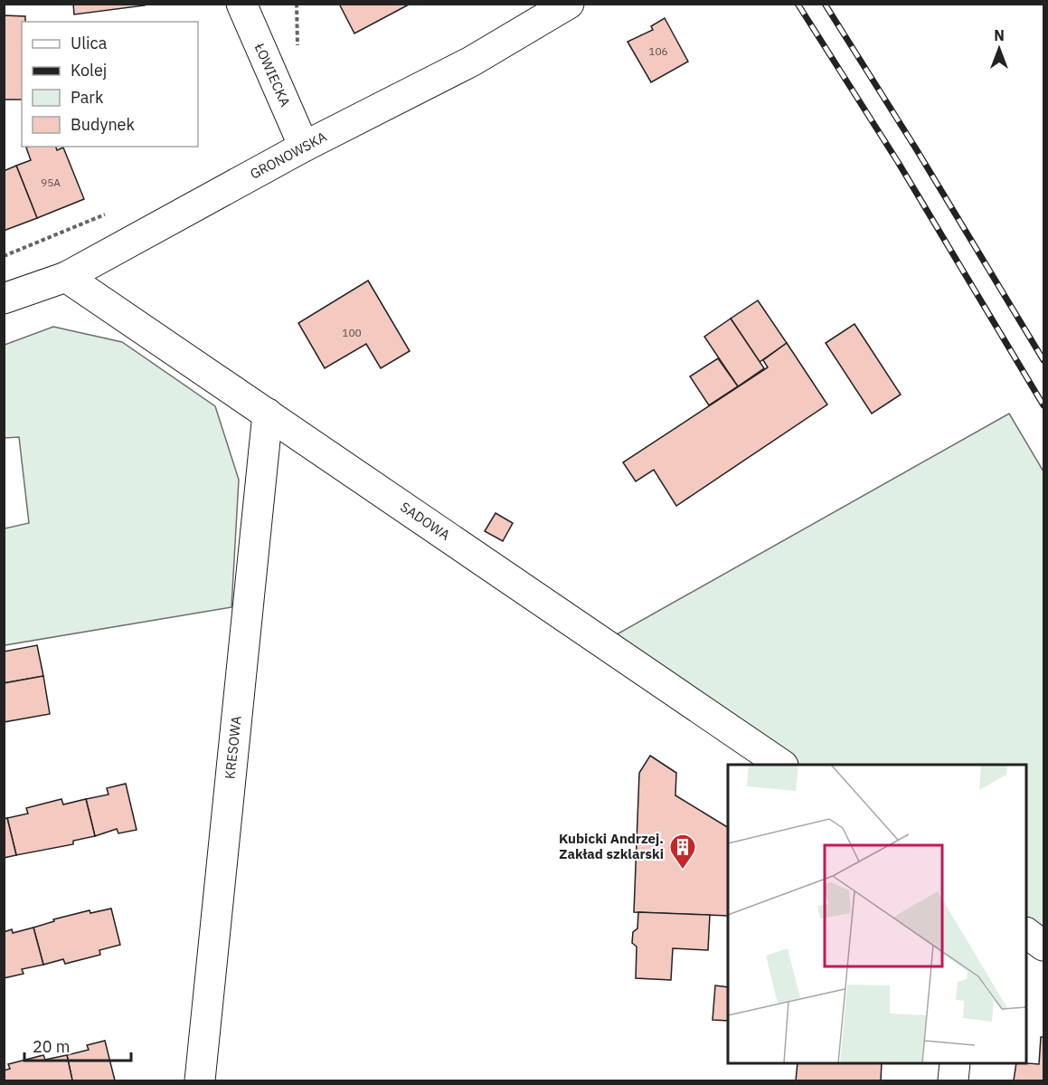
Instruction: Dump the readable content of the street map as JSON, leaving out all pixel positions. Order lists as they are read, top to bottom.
{
  "streets": {
    "street": [
      "ŁOWIECKA",
      "GRONOWSKA",
      "SADOWA",
      "KRESOWA"
    ]
  },
  "crossings": [
    ["ŁOWIECKA", "GRONOWSKA"],
    ["GRONOWSKA", "SADOWA"],
    ["SADOWA", "KRESOWA"]
  ],
  "places": {
    "building": ["Kubicki Andrzej. Zakład szklarski"]
  },
  "house_numbers": ["106", "95A", "100"],
  "legend": [
    "Ulica",
    "Kolej",
    "Park",
    "Budynek"
  ],
  "scale_bar": "20 m",
  "north": "top"
}
